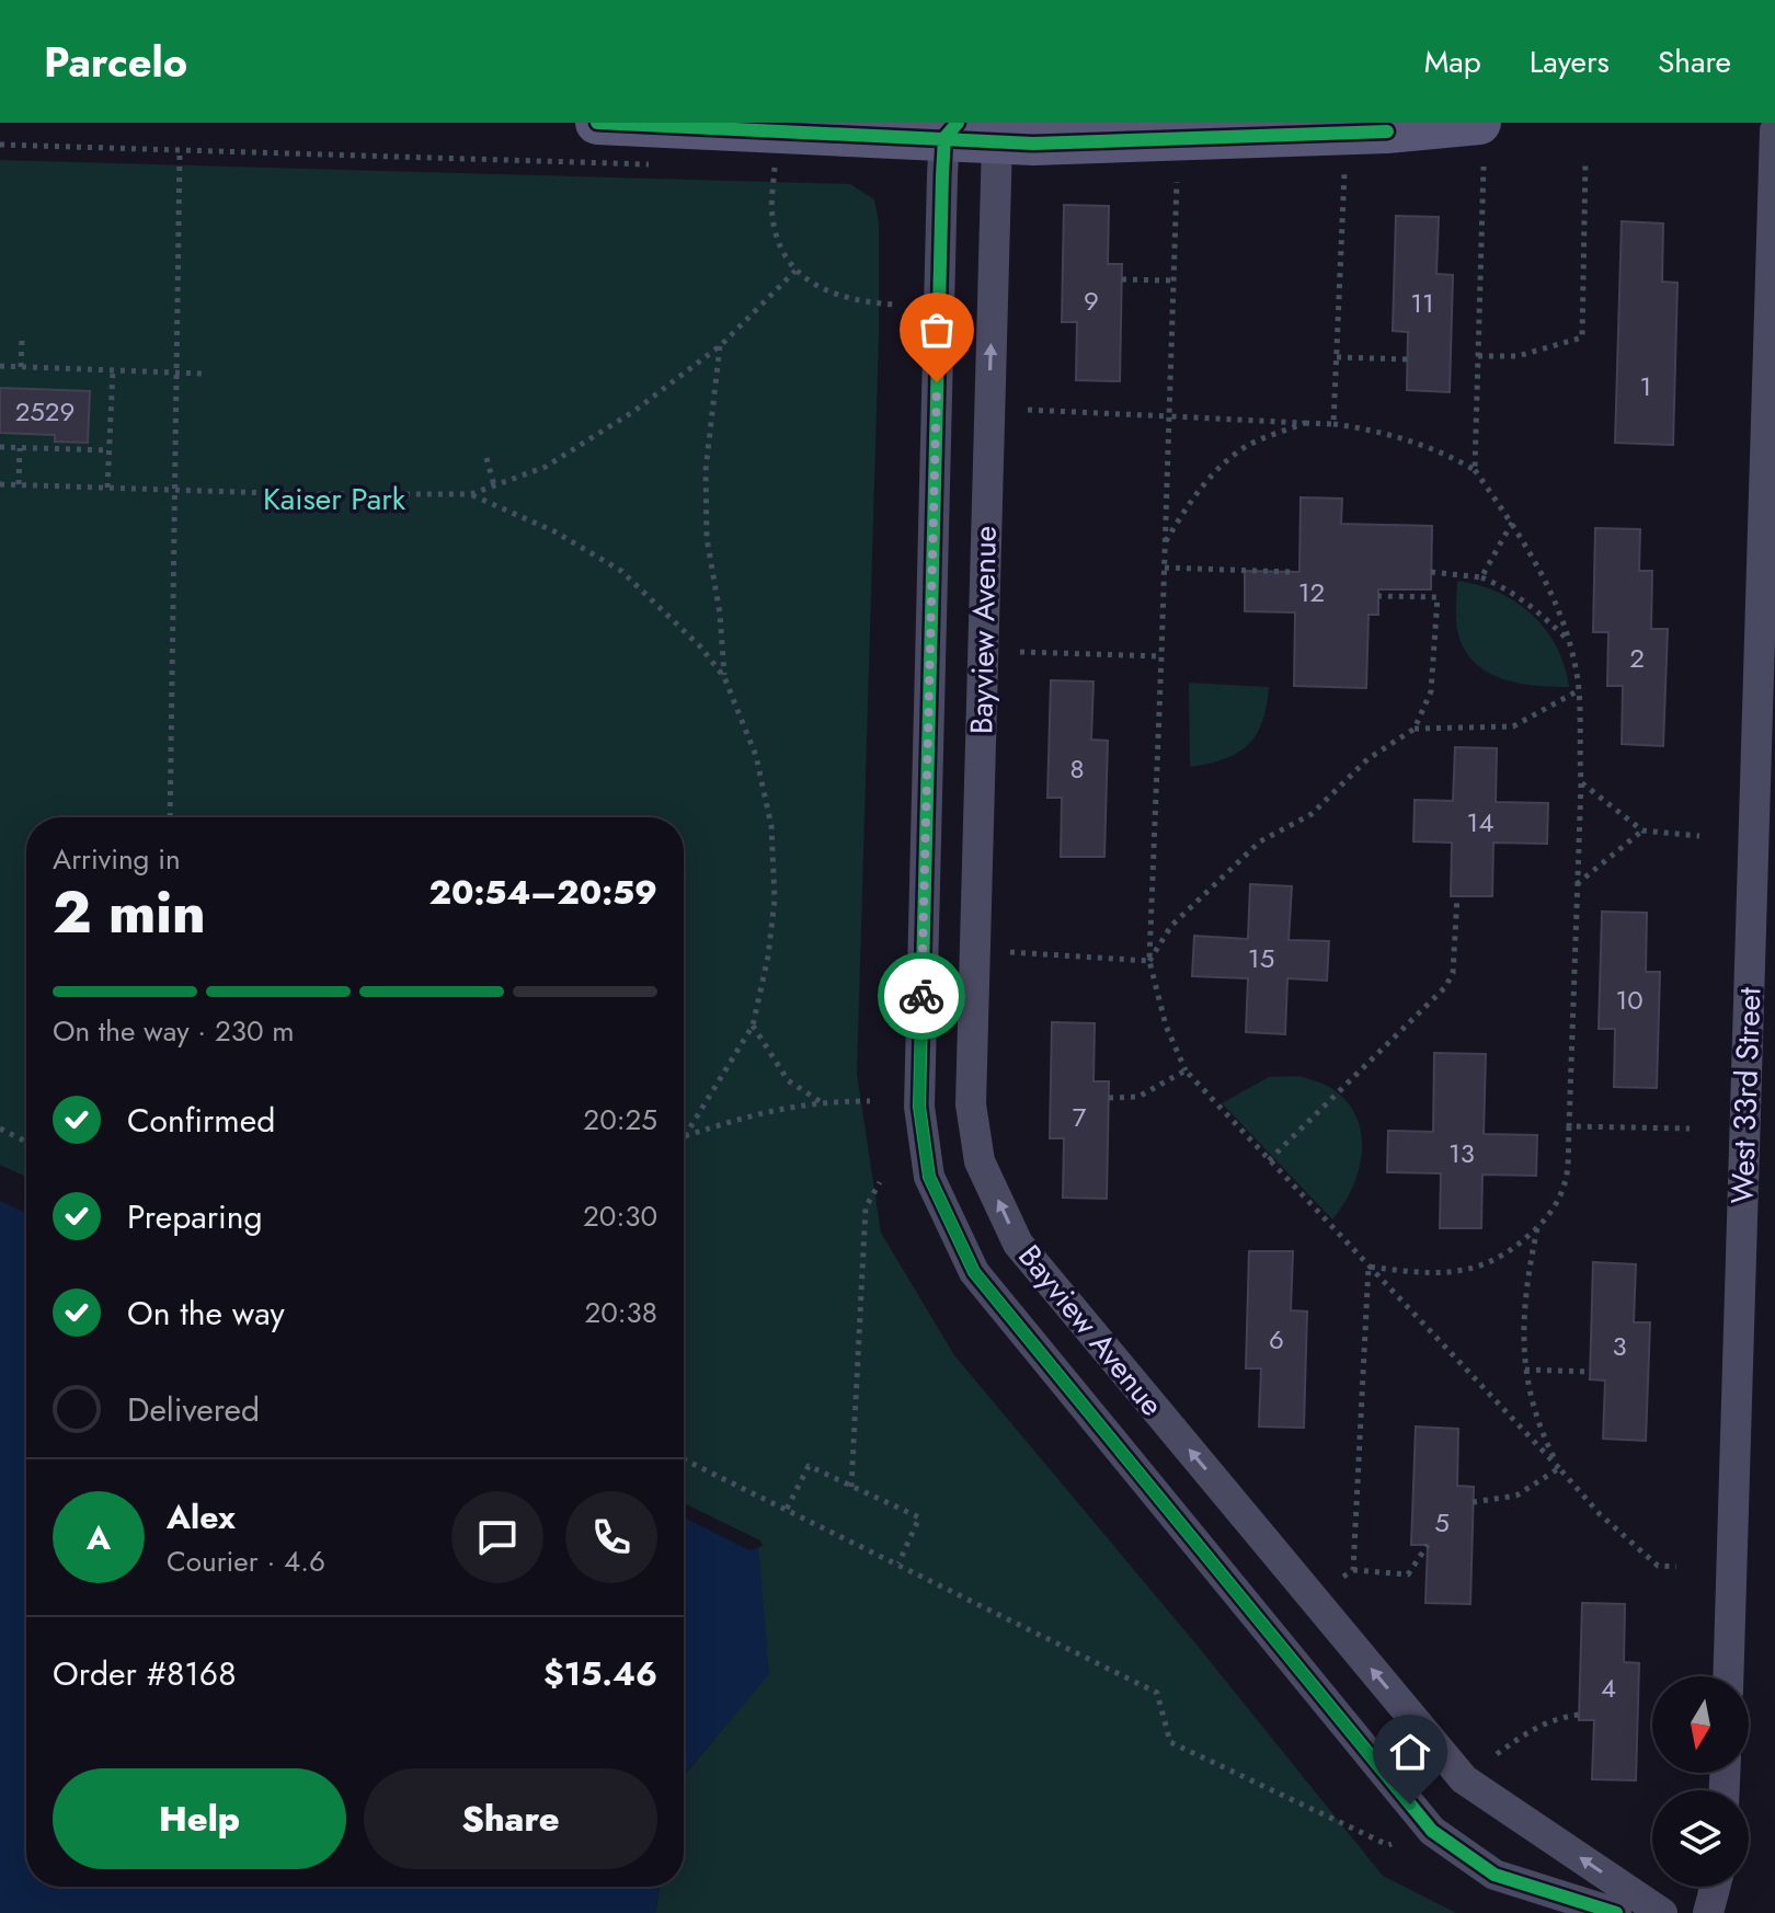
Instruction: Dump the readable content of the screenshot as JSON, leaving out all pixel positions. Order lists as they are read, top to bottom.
{
  "streets": {
    "street": ["Bayview Avenue", "West 33rd Street"]
  },
  "parks": ["Kaiser Park"],
  "house_numbers": [
    "9",
    "11",
    "1",
    "2529",
    "12",
    "2",
    "8",
    "14",
    "15",
    "10",
    "7",
    "13",
    "6",
    "3",
    "5",
    "4"
  ],
  "north": "bottom",
  "page": {
    "header": "Parcelo",
    "nav": ["Map", "Layers", "Share"],
    "heading": ["2 min", "Arriving in", "20:54–20:59"],
    "panel": [
      "Alex",
      "Courier · 4.6",
      "Order #8168",
      "$15.46"
    ],
    "bar": "On the way · 230 m",
    "list": [
      ["Confirmed", "20:25"],
      ["Preparing", "20:30"],
      ["On the way", "20:38"],
      "Delivered"
    ],
    "round": "A",
    "buttons": ["Help", "Share"]
  }
}
